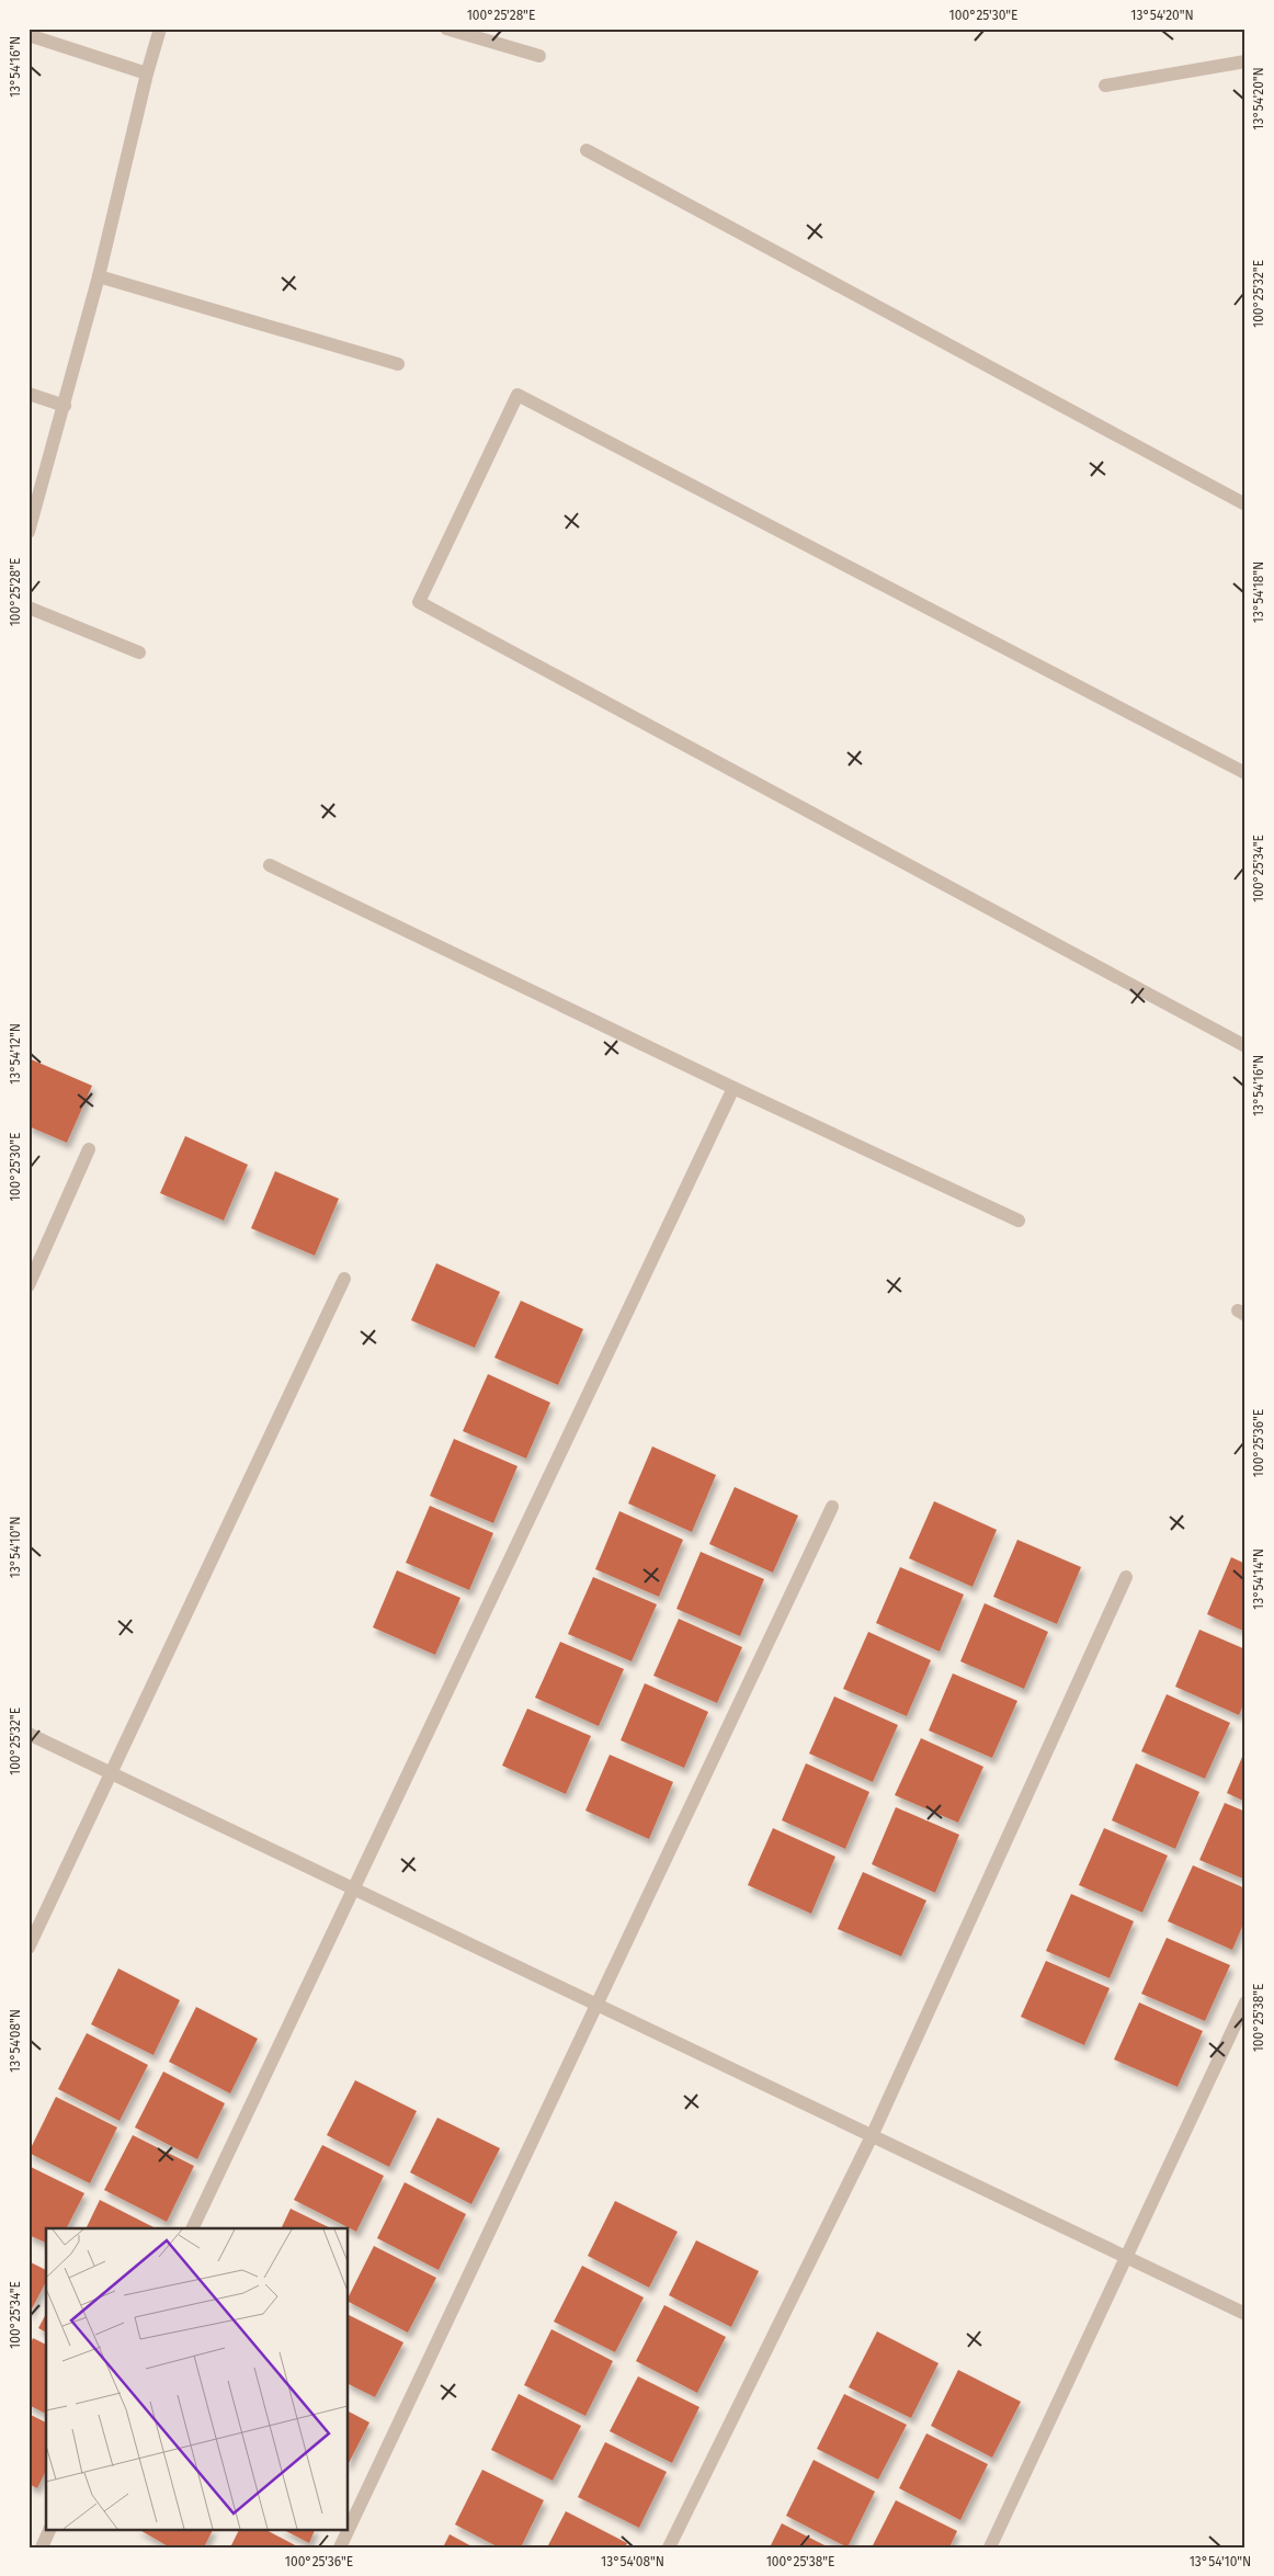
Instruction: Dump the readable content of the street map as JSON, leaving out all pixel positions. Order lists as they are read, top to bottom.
{
  "coordinates": [
    "100°25'28\"E",
    "100°25'30\"E",
    "13°54'20\"N",
    "13°54'16\"N",
    "100°25'32\"E",
    "13°54'18\"N",
    "100°25'34\"E",
    "13°54'12\"N",
    "100°25'36\"E",
    "13°54'10\"N",
    "13°54'14\"N",
    "100°25'38\"E",
    "13°54'08\"N"
  ]
}
